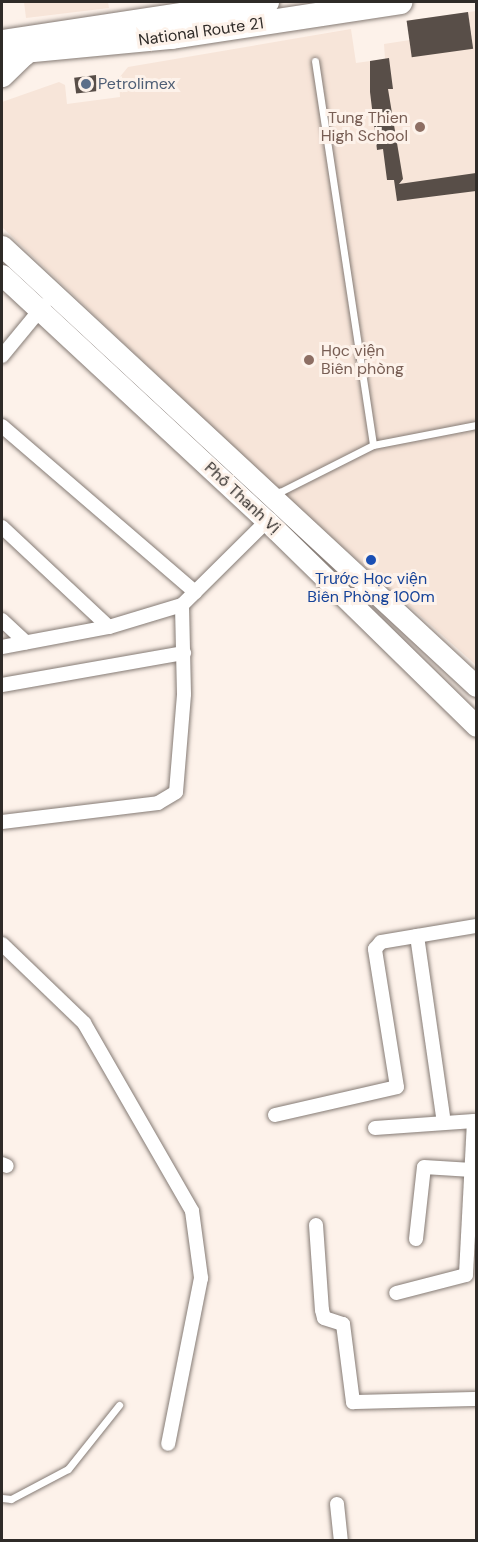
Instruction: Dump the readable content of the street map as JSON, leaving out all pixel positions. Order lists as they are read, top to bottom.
{
  "streets": {
    "highway": ["National Route 21"],
    "main road": ["Phố Thanh Vị"]
  },
  "places": [
    "Petrolimex",
    "Tung Thien High School",
    "Học viện Biên phòng",
    "Trước Học viện Biên Phòng 100m"
  ]
}
